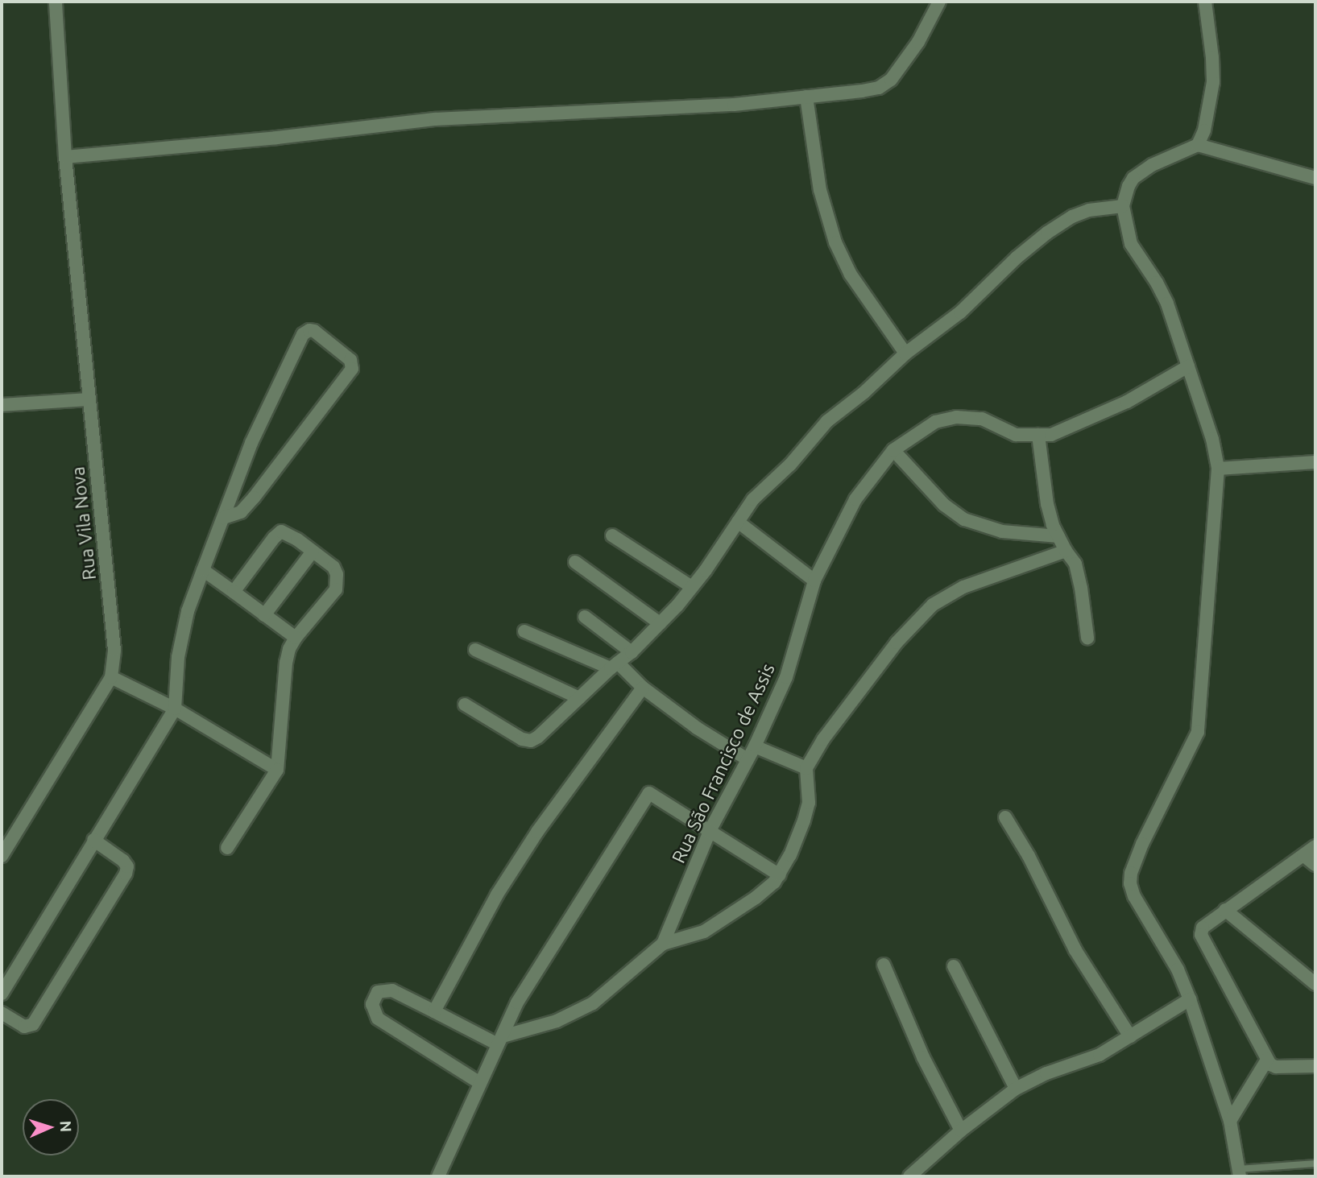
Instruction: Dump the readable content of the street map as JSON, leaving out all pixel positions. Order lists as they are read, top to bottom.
{
  "streets": {
    "street": ["Rua Vila Nova", "Rua São Francisco de Assis"]
  },
  "north": "right"
}
